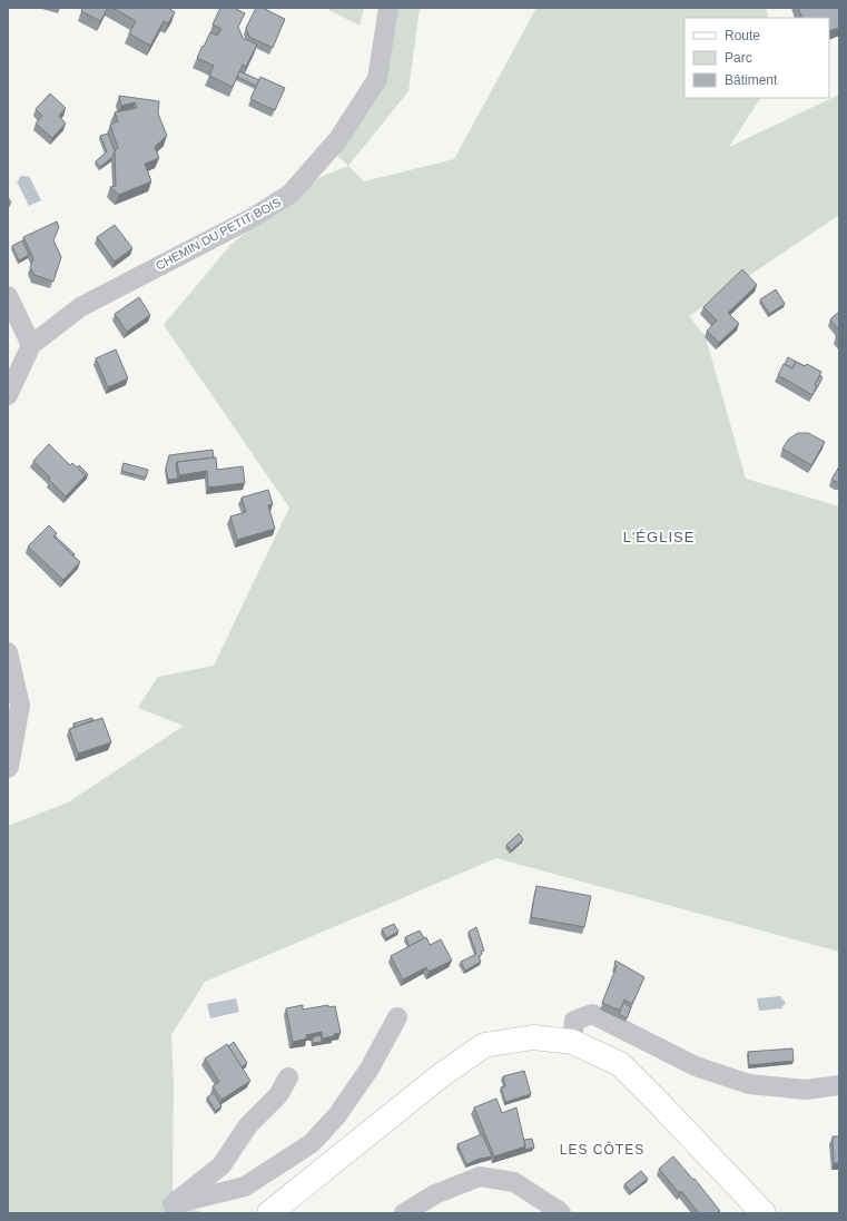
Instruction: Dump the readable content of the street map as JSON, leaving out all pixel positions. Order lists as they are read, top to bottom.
{
  "streets": {
    "street": ["CHEMIN DU PETIT BOIS"]
  },
  "districts": ["L'ÉGLISE", "LES CÔTES"],
  "legend": ["Route", "Parc", "Bâtiment"]
}
